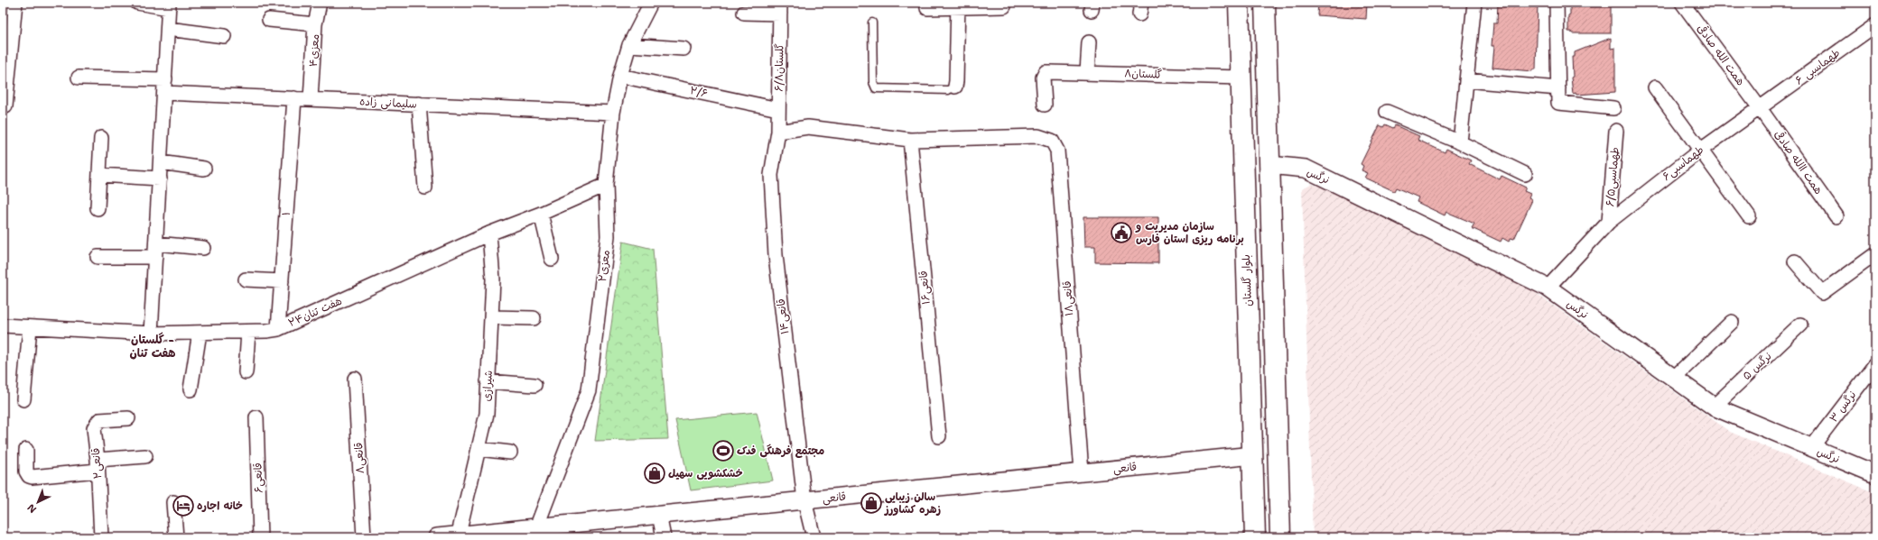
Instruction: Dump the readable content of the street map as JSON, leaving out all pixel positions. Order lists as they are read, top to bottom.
{
  "streets": {
    "main road": ["بلوار گلستان"],
    "street": [
      "۴معزی",
      "همت الله صادقی",
      "۶ طهماسبی",
      "۶/۸گلستان",
      "گلستان۸",
      "۲/۶",
      "سلیمانی زاده",
      "همت االله صادقی",
      "۶طهماسبی",
      "نرگس",
      "۶/۵طهماسبی",
      "۱",
      "۲معزی",
      "۱۶قانعی",
      "۱۸قانعی",
      "هفت تنان۲۴",
      "۱۴قانعی",
      "۵ نرگس",
      "شیرازی",
      "۳ نرگس",
      "۸قانعی",
      "۲قانعی",
      "قانعی",
      "۶قانعی"
    ]
  },
  "crossings": [
    ["۴معزی", "سلیمانی زاده"],
    ["همت الله صادقی", "۶ طهماسبی"],
    ["همت الله صادقی", "همت االله صادقی"],
    ["همت الله صادقی", "۶طهماسبی"],
    ["۶ طهماسبی", "همت االله صادقی"],
    ["۶ طهماسبی", "۶طهماسبی"],
    ["۶/۸گلستان", "۲/۶"],
    ["۶/۸گلستان", "۱۴قانعی"],
    ["گلستان۸", "بلوار گلستان"],
    ["۲/۶", "۲معزی"],
    ["سلیمانی زاده", "۱"],
    ["سلیمانی زاده", "۲معزی"],
    ["همت االله صادقی", "۶طهماسبی"],
    ["۶طهماسبی", "نرگس"],
    ["۶طهماسبی", "۶/۵طهماسبی"],
    ["نرگس", "۵ نرگس"],
    ["نرگس", "۳ نرگس"],
    ["۱", "هفت تنان۲۴"],
    ["۲معزی", "هفت تنان۲۴"],
    ["۲معزی", "قانعی"],
    ["بلوار گلستان", "قانعی"],
    ["۱۶قانعی", "۱۸قانعی"],
    ["۱۸قانعی", "قانعی"],
    ["هفت تنان۲۴", "شیرازی"],
    ["۱۴قانعی", "قانعی"],
    ["شیرازی", "قانعی"]
  ],
  "districts": ["گلستان - هفت تنان"],
  "places": {
    "public building": ["سازمان مدیریت و برنامه ریزی استان فارس"],
    "sports": ["مجتمع فرهنگی فدک"],
    "shop": ["خشکشویی سهیل", "سالن زیبایی زهره کشاورز"],
    "hotel": ["خانه اجاره"]
  },
  "north": "bottom left"
}
